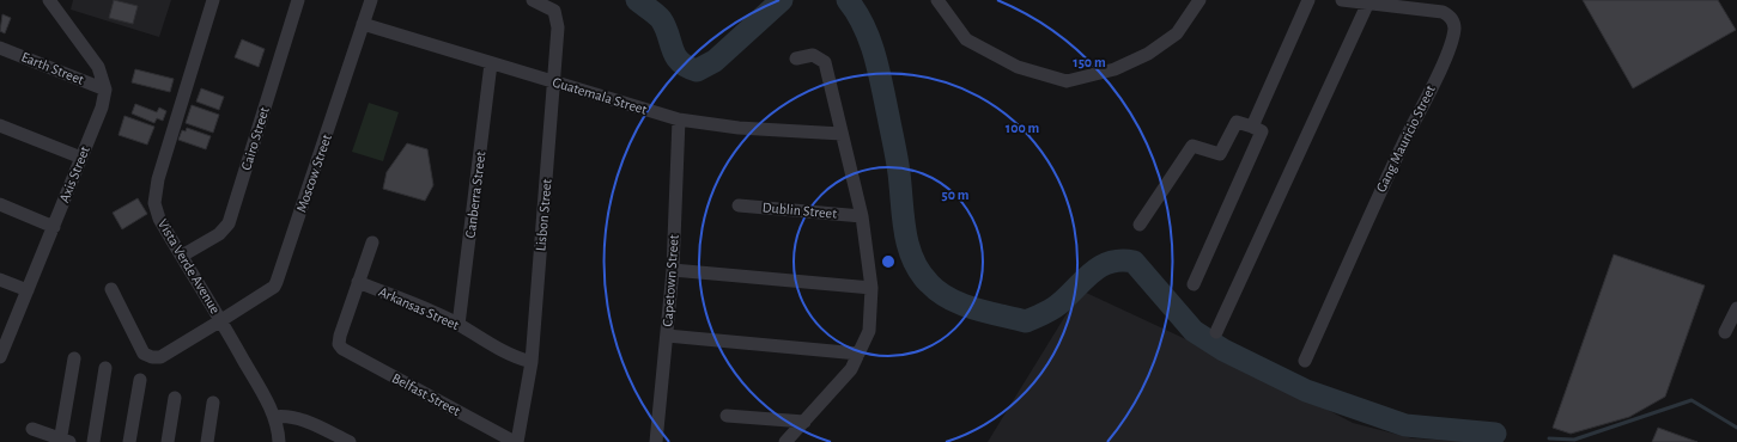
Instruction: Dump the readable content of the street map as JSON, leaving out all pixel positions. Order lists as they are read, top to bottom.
{
  "streets": {
    "street": [
      "Earth Street",
      "Guatemala Street",
      "Cairo Street",
      "Gang Mauricio Street",
      "Moscow Street",
      "Axis Street",
      "Canberra Street",
      "Dublin Street",
      "Lisbon Street",
      "Vista Verde Avenue",
      "Capetown Street",
      "Arkansas Street",
      "Belfast Street"
    ]
  },
  "crossings": [
    ["Earth Street", "Axis Street"],
    ["Guatemala Street", "Moscow Street"],
    ["Guatemala Street", "Canberra Street"],
    ["Guatemala Street", "Lisbon Street"],
    ["Guatemala Street", "Capetown Street"],
    ["Cairo Street", "Vista Verde Avenue"],
    ["Moscow Street", "Vista Verde Avenue"],
    ["Canberra Street", "Arkansas Street"],
    ["Lisbon Street", "Arkansas Street"],
    ["Lisbon Street", "Belfast Street"],
    ["Arkansas Street", "Belfast Street"]
  ],
  "rings": ["150 m", "100 m", "50 m"]
}
